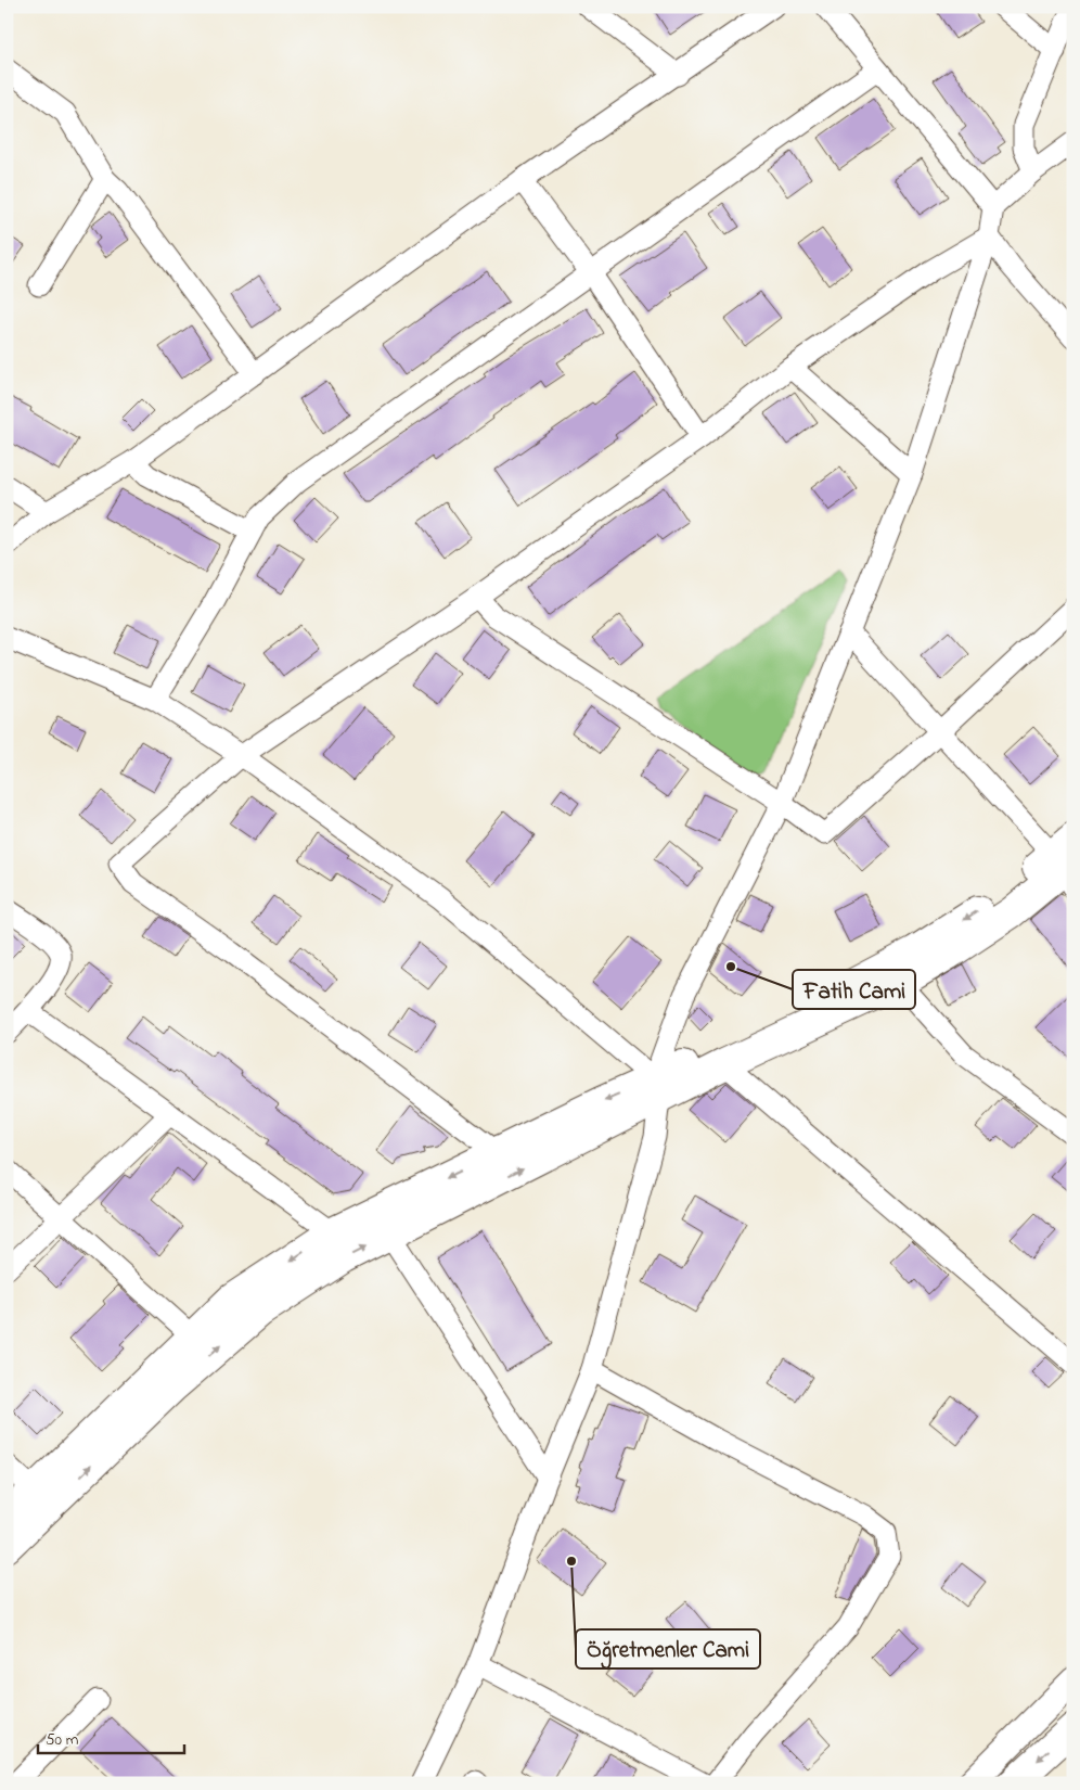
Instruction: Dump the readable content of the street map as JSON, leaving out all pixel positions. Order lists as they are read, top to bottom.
{
  "places": ["Fatih Cami", "Öğretmenler Cami"],
  "scale_bar": "50 m"
}
